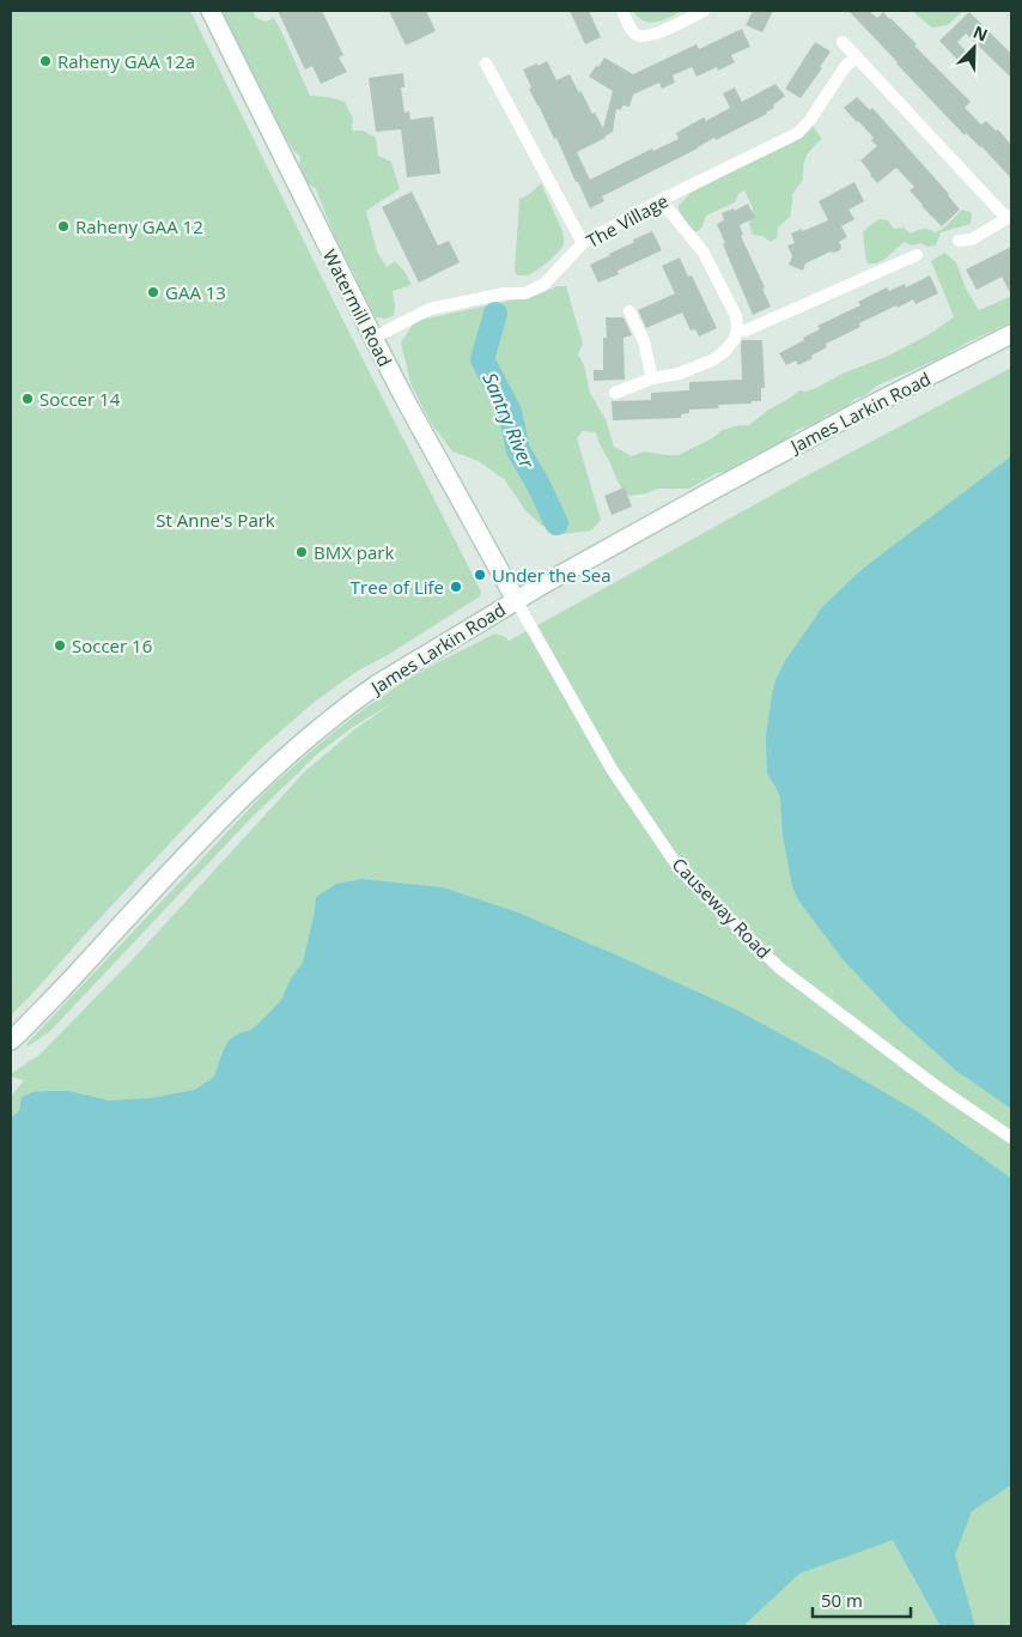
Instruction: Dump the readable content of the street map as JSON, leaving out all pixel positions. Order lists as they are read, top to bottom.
{
  "streets": {
    "main road": ["Watermill Road", "James Larkin Road"],
    "street": ["The Village", "Causeway Road"]
  },
  "crossings": [
    ["The Village", "Watermill Road"],
    ["Watermill Road", "James Larkin Road"],
    ["Watermill Road", "Causeway Road"],
    ["James Larkin Road", "Causeway Road"]
  ],
  "water": ["Santry River"],
  "parks": ["St Anne's Park"],
  "places": [
    "Raheny GAA 12a",
    "Raheny GAA 12",
    "GAA 13",
    "Soccer 14",
    "BMX park",
    "Under the Sea",
    "Tree of Life",
    "Soccer 16"
  ],
  "scale_bar": "50 m",
  "north": "top right"
}
